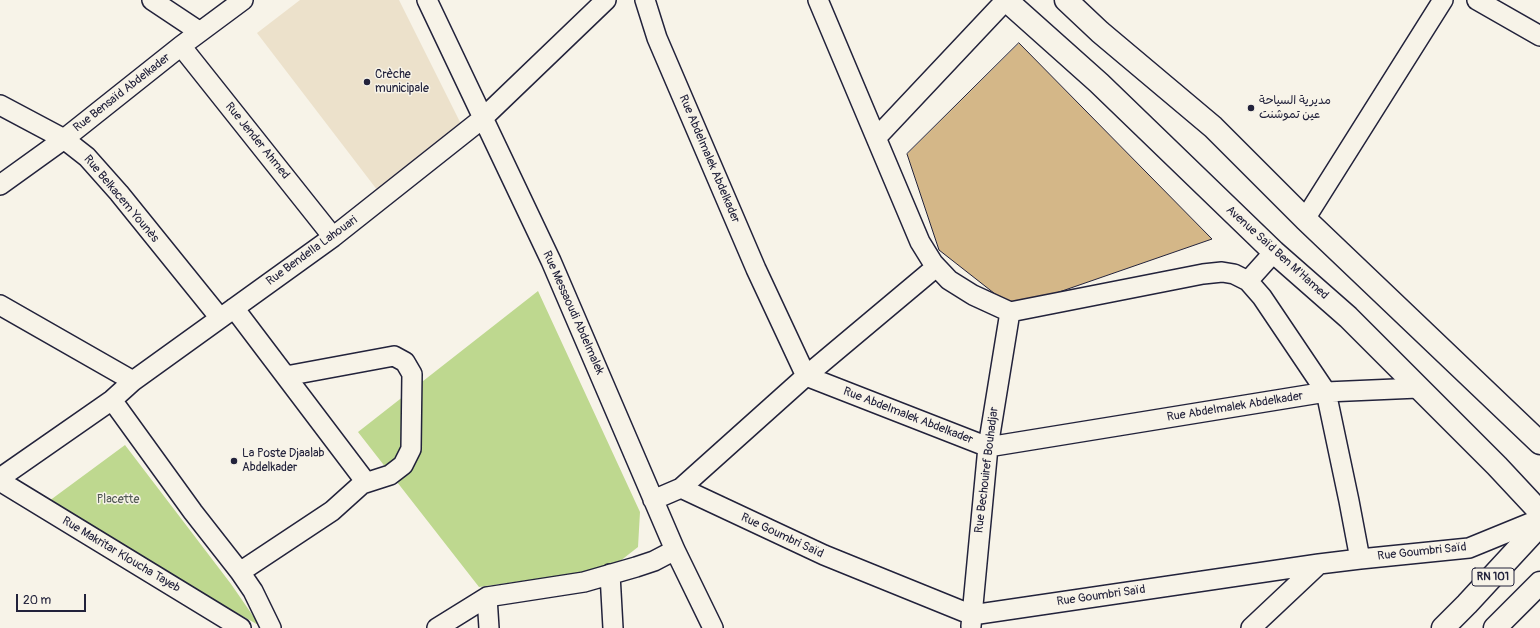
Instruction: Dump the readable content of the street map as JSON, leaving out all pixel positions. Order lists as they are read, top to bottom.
{
  "streets": {
    "main road": ["Avenue Saïd Ben M'Hamed", "RN 101"],
    "street": [
      "Rue Bensaïd Abdelkader",
      "Rue Jender Ahmed",
      "Rue Abdelmalek Abdelkader",
      "Rue Belkacem Younès",
      "Rue Bendella Lahouari",
      "Rue Messaoudi Abdelmalek",
      "Rue Bechouiref Bouhadjar",
      "Rue Goumbri Saïd",
      "Rue Makritar Kloucha Tayeb"
    ]
  },
  "crossings": [
    ["Rue Bensaïd Abdelkader", "Rue Jender Ahmed"],
    ["Rue Bensaïd Abdelkader", "Rue Belkacem Younès"],
    ["Rue Jender Ahmed", "Rue Bendella Lahouari"],
    ["Rue Abdelmalek Abdelkader", "Avenue Saïd Ben M'Hamed"],
    ["Rue Abdelmalek Abdelkader", "Rue Bechouiref Bouhadjar"],
    ["Rue Belkacem Younès", "Rue Bendella Lahouari"],
    ["Rue Bendella Lahouari", "Rue Messaoudi Abdelmalek"],
    ["Rue Bechouiref Bouhadjar", "Rue Goumbri Saïd"]
  ],
  "parks": ["Placette"],
  "places": ["Crèche municipale", "مديرية السياحة عين تموشنت", "La Poste Djaalab Abdelkader"],
  "scale_bar": "20 m"
}
